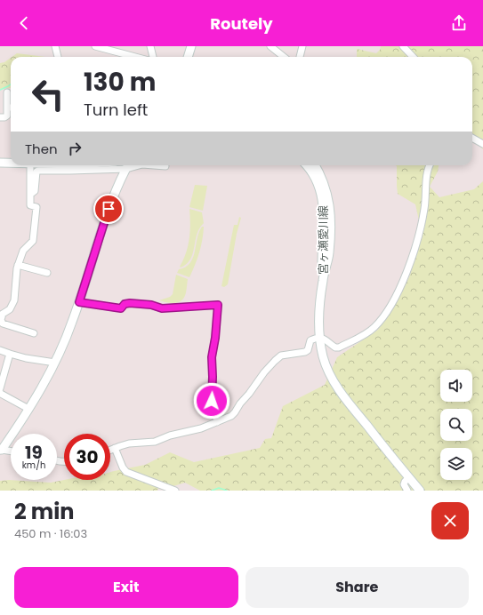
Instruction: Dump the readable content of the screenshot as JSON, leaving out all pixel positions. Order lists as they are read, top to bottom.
{
  "streets": {
    "main road": ["宮ヶ瀬愛川線"]
  },
  "page": {
    "header": "Routely",
    "turn": ["130 m", "Turn left"],
    "then": "Then",
    "speed": "19 km/h",
    "limit": "30",
    "heading": ["2 min", "450 m · 16:03"],
    "buttons": ["Exit", "Share"]
  }
}
